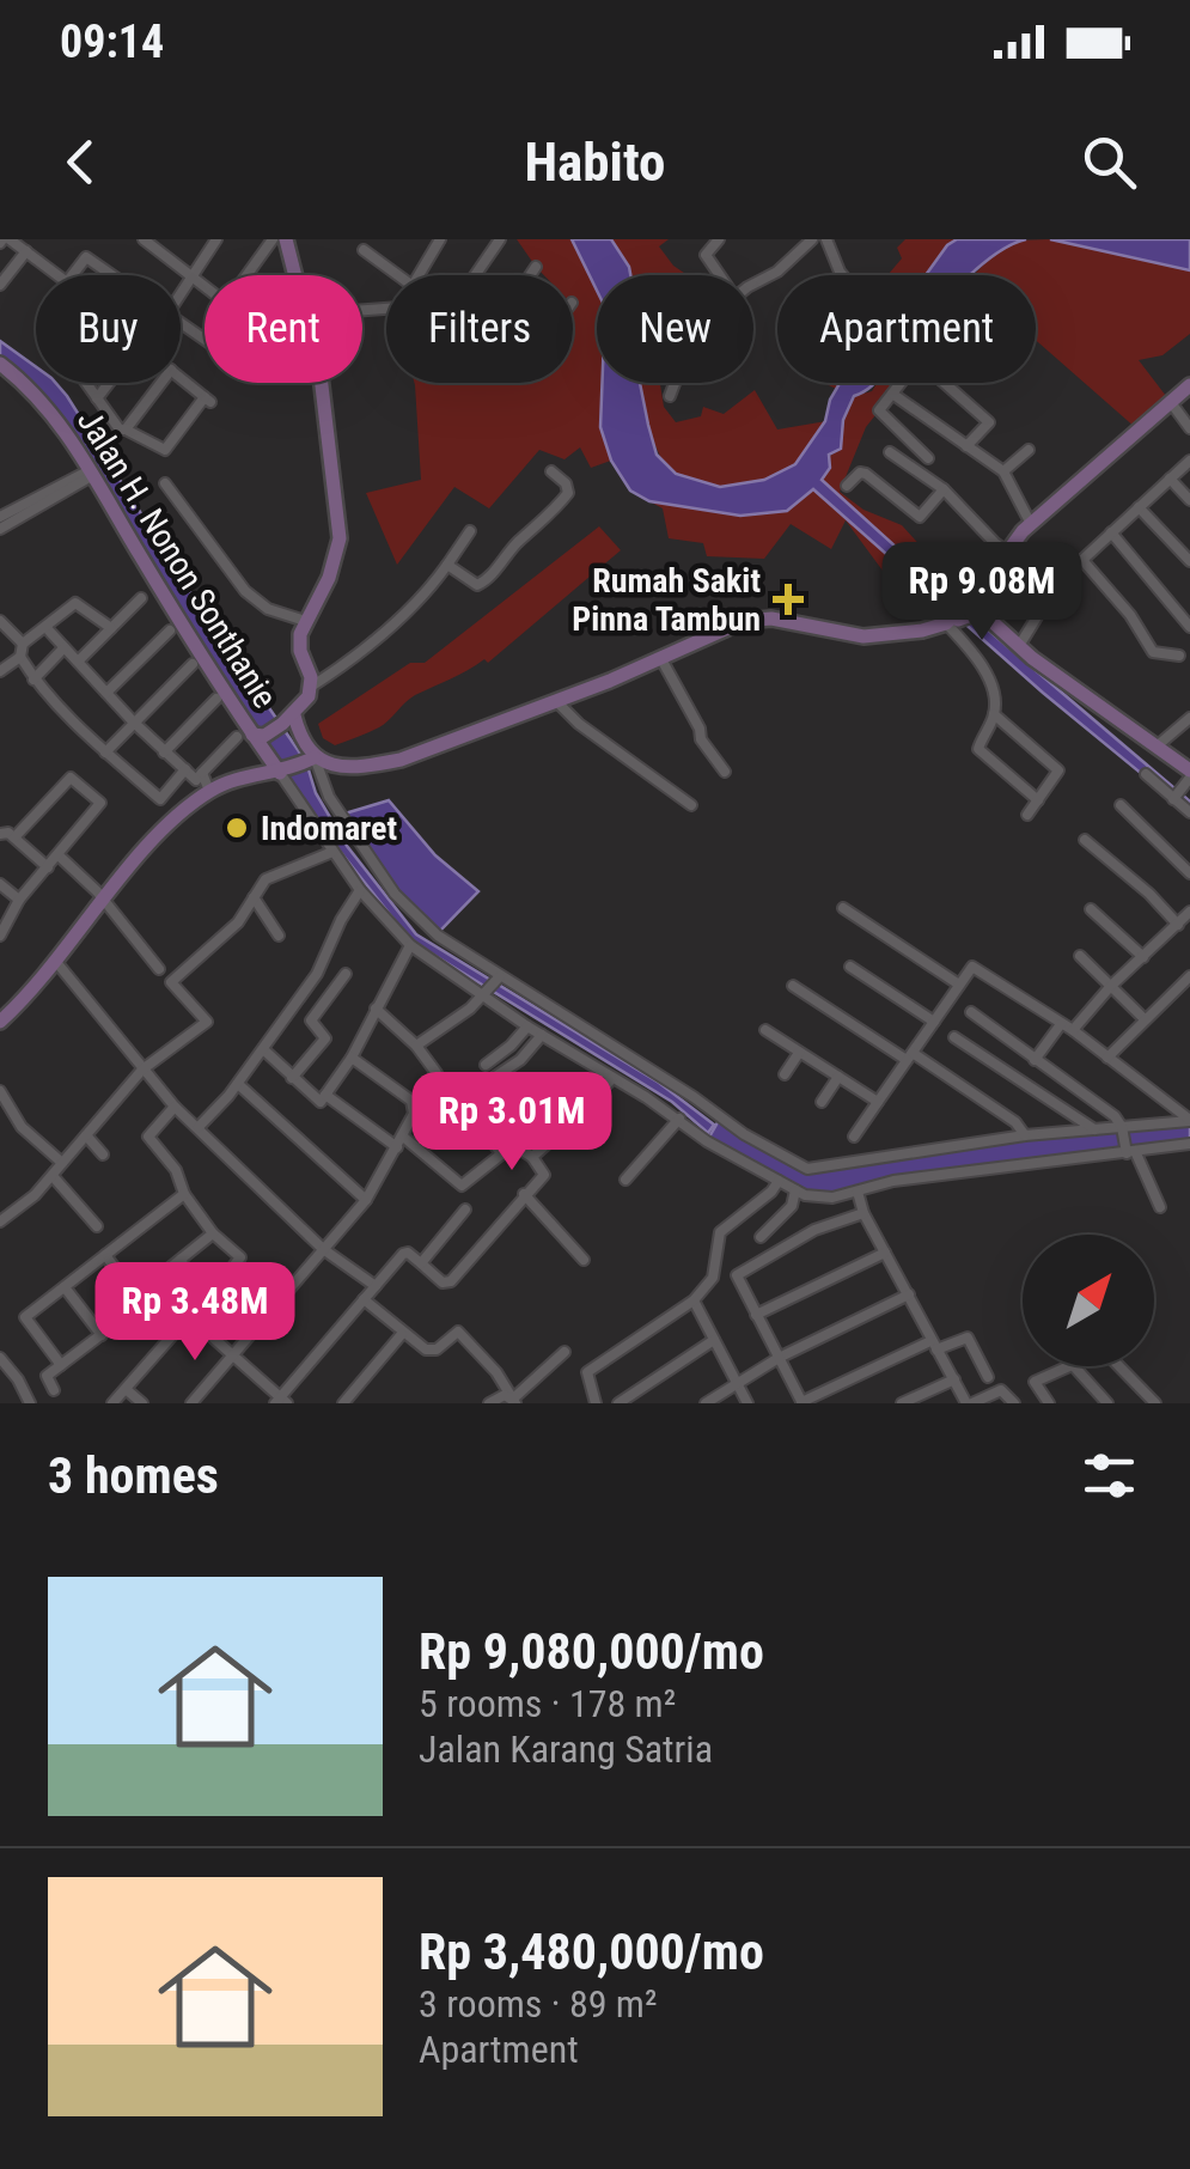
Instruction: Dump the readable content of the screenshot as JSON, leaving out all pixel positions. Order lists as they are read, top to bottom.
{
  "streets": {
    "street": ["Jalan H. Nonon Sonthanie"]
  },
  "places": {
    "health": ["Rumah Sakit Pinna Tambun"],
    "other": ["Indomaret"]
  },
  "north": "top right",
  "page": {
    "status": "09:14",
    "header": "Habito",
    "chip": [
      "Buy",
      "Rent",
      "Filters",
      "New",
      "Apartment"
    ],
    "price": ["Rp 9.08M", "Rp 3.01M", "Rp 3.48M"],
    "heading": "3 homes",
    "list": [
      {
        "name": "Rp 9,080,000/mo",
        "note": "5 rooms · 178 m² · Jalan Karang Satria"
      },
      {
        "name": "Rp 3,480,000/mo",
        "note": "3 rooms · 89 m² · Apartment"
      }
    ]
  }
}
